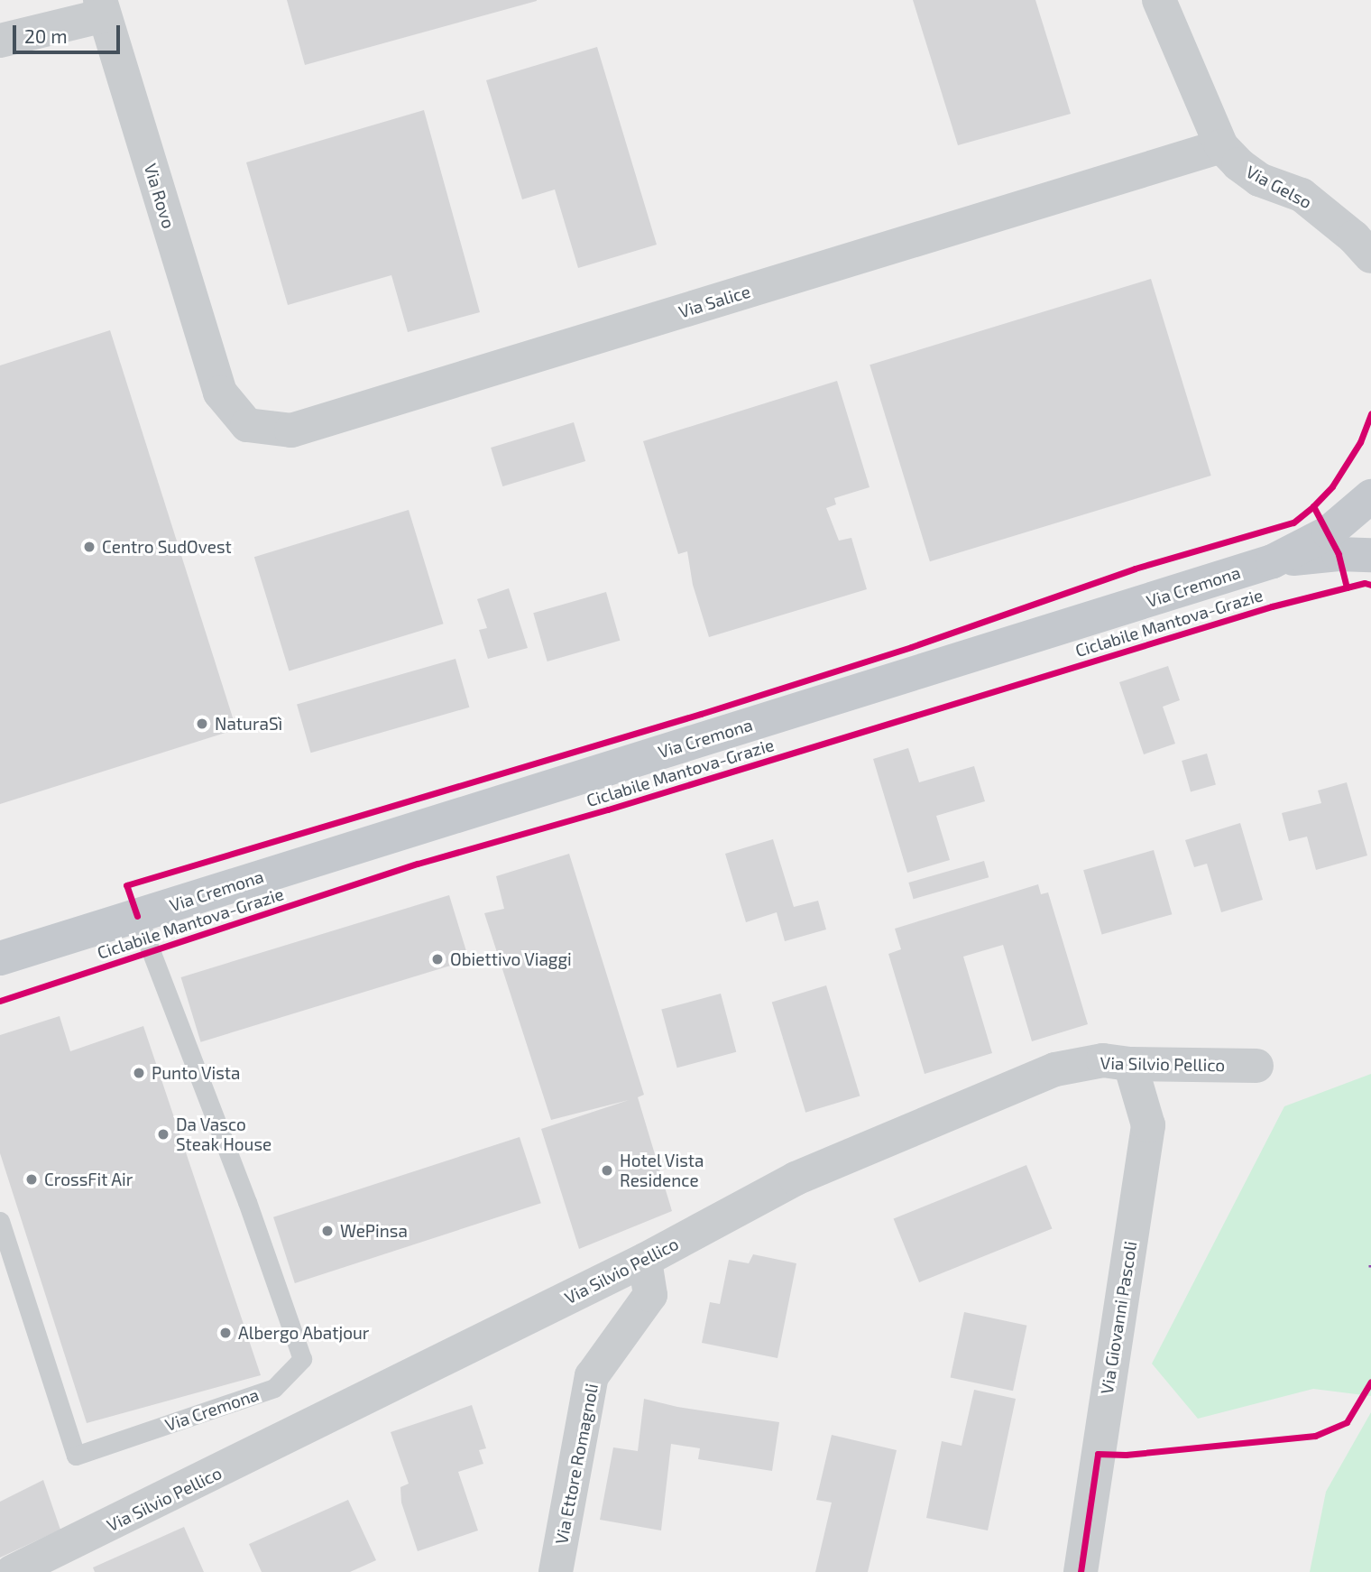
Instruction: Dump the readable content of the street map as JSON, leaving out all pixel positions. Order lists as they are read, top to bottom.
{
  "streets": {
    "main road": ["Via Cremona"],
    "street": [
      "Via Gelso",
      "Via Rovo",
      "Via Salice",
      "Via Silvio Pellico",
      "Via Giovanni Pascoli",
      "Via Ettore Romagnoli"
    ],
    "cycle path": ["Ciclabile Mantova-Grazie"]
  },
  "crossings": [
    ["Via Gelso", "Via Salice"],
    ["Via Rovo", "Via Salice"],
    ["Via Silvio Pellico", "Via Giovanni Pascoli"],
    ["Via Silvio Pellico", "Via Ettore Romagnoli"]
  ],
  "places": [
    "Centro SudOvest",
    "NaturaSì",
    "Obiettivo Viaggi",
    "Punto Vista",
    "Da Vasco Steak House",
    "Hotel Vista Residence",
    "CrossFit Air",
    "WePinsa",
    "Albergo Abatjour"
  ],
  "scale_bar": "20 m"
}
